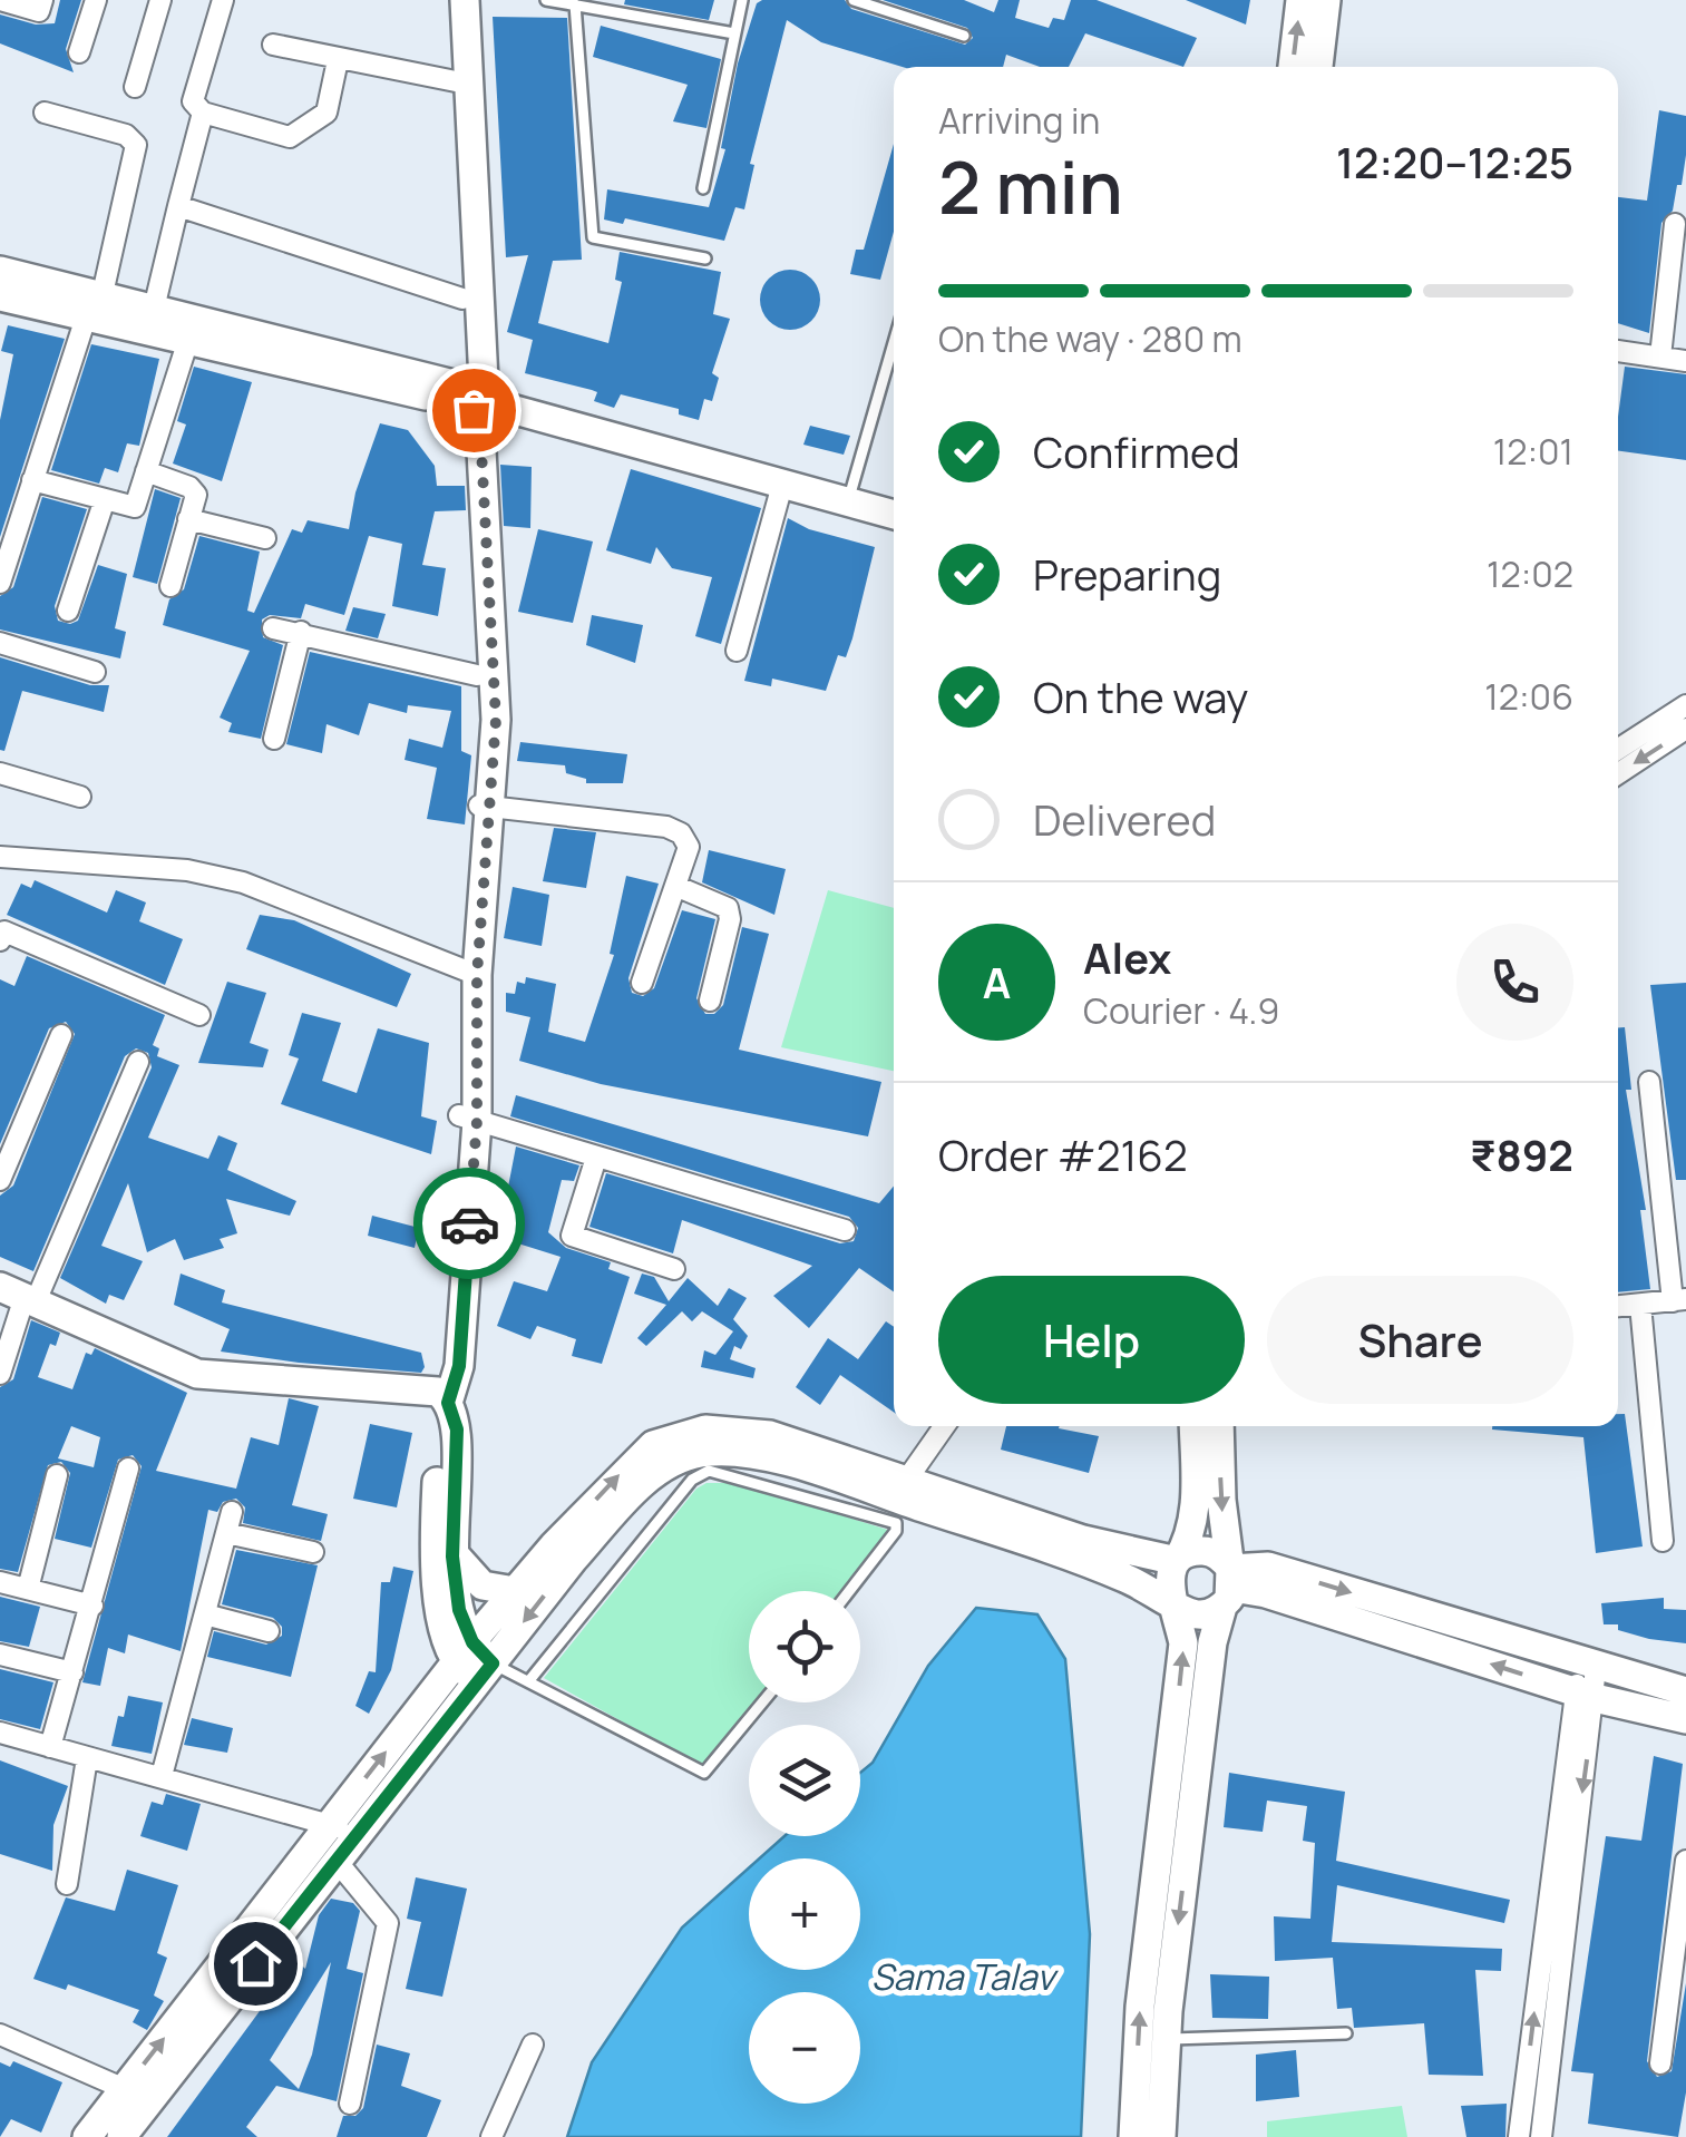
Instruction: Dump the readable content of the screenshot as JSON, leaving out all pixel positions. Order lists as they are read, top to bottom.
{
  "water": ["Sama Talav"],
  "page": {
    "heading": ["2 min", "Arriving in", "12:20–12:25"],
    "panel": [
      "Alex",
      "Courier · 4.9",
      "Order #2162",
      "₹892"
    ],
    "bar": "On the way · 280 m",
    "list": [
      ["Confirmed", "12:01"],
      ["Preparing", "12:02"],
      ["On the way", "12:06"],
      "Delivered"
    ],
    "round": "A",
    "buttons": ["Help", "Share"],
    "map_buttons": ["+", "−"]
  }
}
